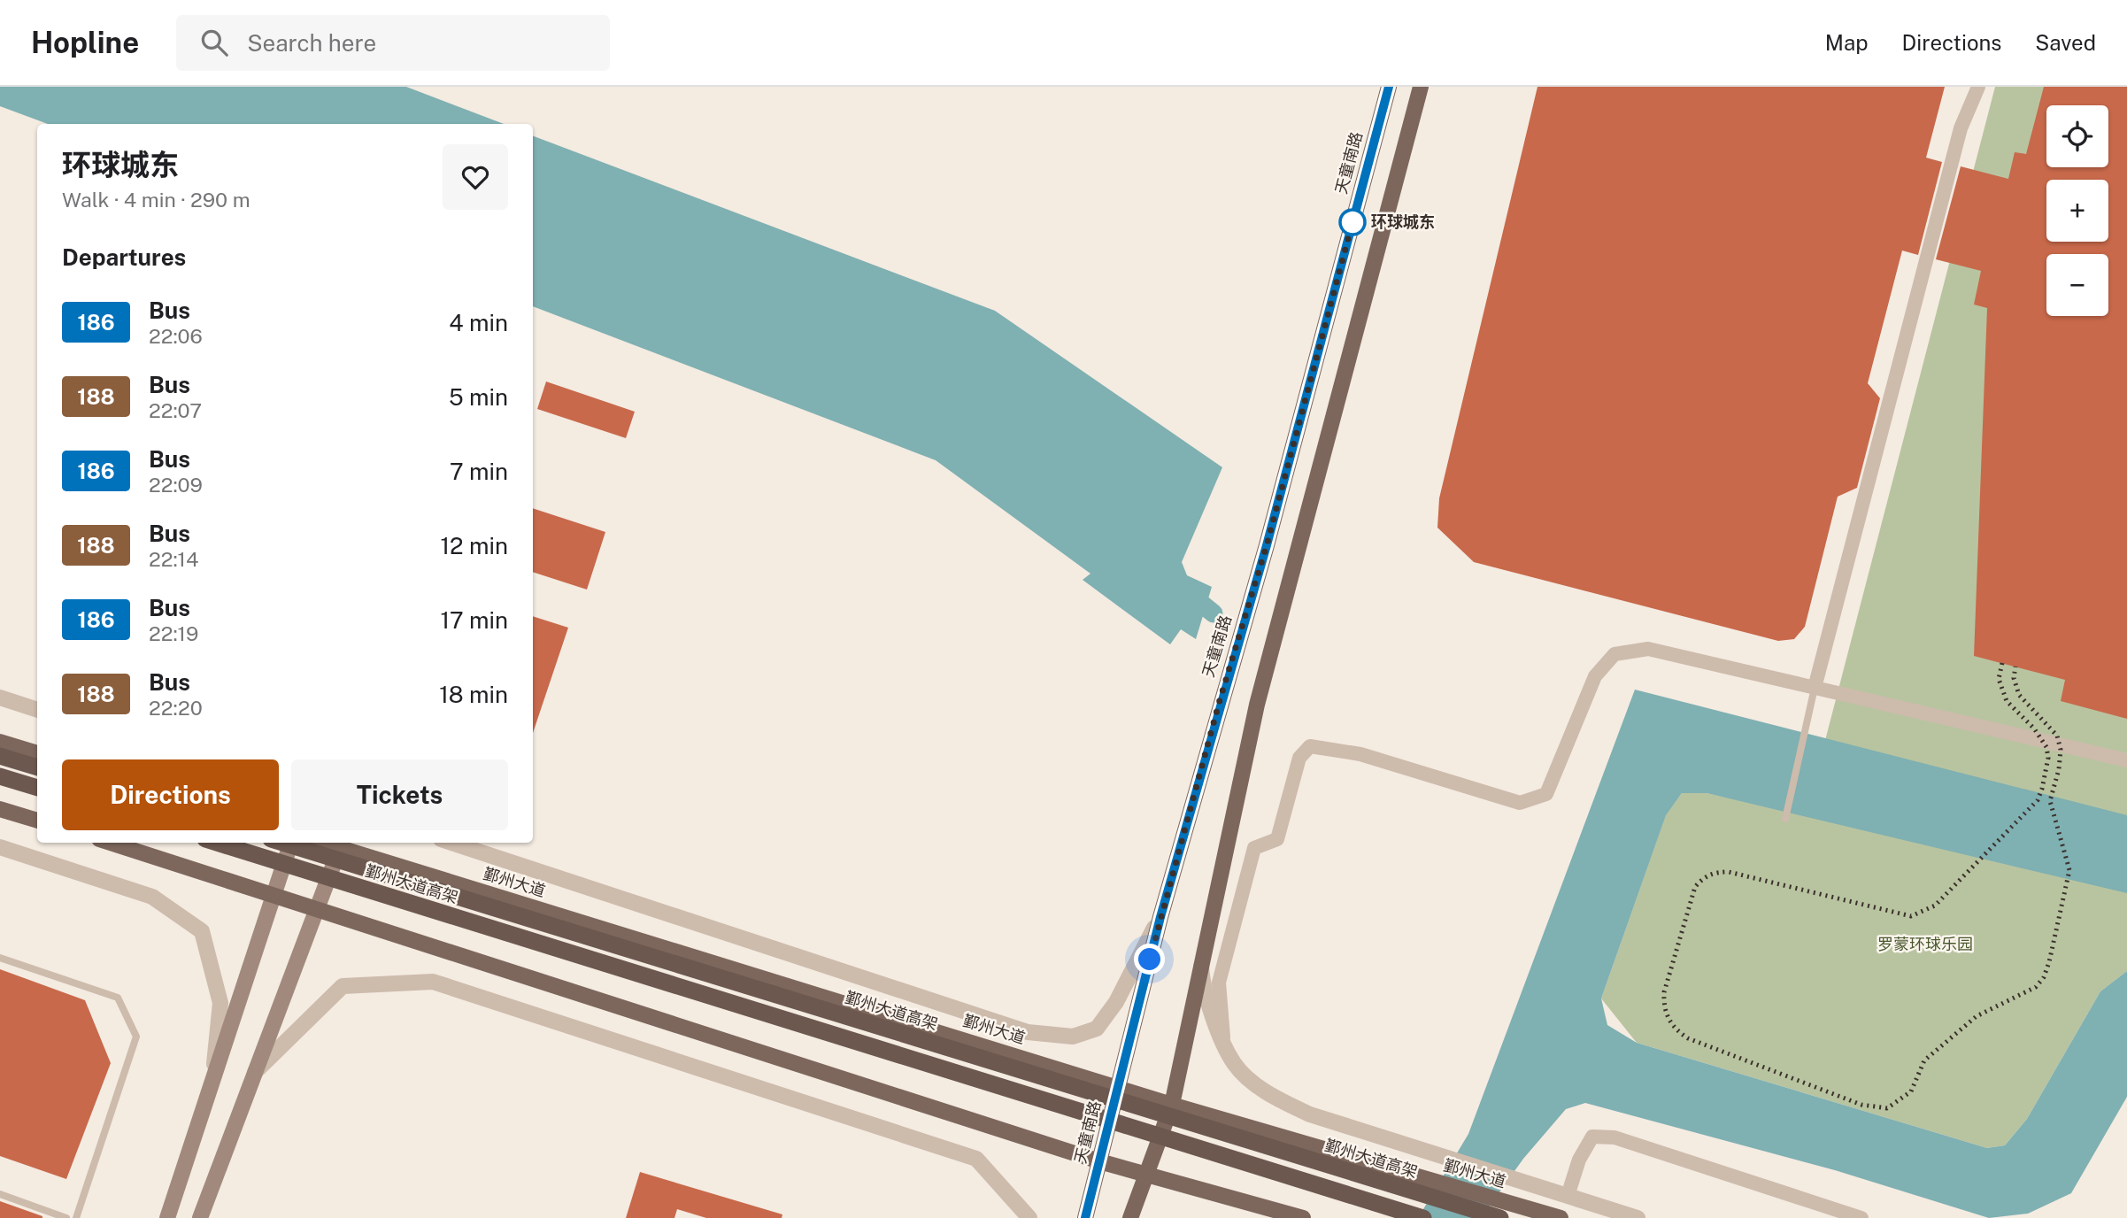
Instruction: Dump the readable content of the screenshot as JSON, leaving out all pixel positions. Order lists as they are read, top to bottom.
{
  "streets": {
    "highway": ["鄞州大道高架"],
    "main road": ["天童南路", "鄞州大道"]
  },
  "crossings": [
    ["天童南路", "鄞州大道"]
  ],
  "parks": ["罗蒙环球乐园"],
  "places": ["环球城东"],
  "lines": ["bus line 186"],
  "page": {
    "header": "Hopline",
    "search": "Search here",
    "nav": ["Map", "Directions", "Saved"],
    "map_buttons": ["+", "−"],
    "heading": [
      ["环球城东", "Walk · 4 min · 290 m"],
      "Departures"
    ],
    "list": [
      {
        "mark": "186",
        "name": "Bus",
        "note": "22:06",
        "value": "4 min"
      },
      {
        "mark": "188",
        "name": "Bus",
        "note": "22:07",
        "value": "5 min"
      },
      {
        "mark": "186",
        "name": "Bus",
        "note": "22:09",
        "value": "7 min"
      },
      {
        "mark": "188",
        "name": "Bus",
        "note": "22:14",
        "value": "12 min"
      },
      {
        "mark": "186",
        "name": "Bus",
        "note": "22:19",
        "value": "17 min"
      },
      {
        "mark": "188",
        "name": "Bus",
        "note": "22:20",
        "value": "18 min"
      }
    ],
    "buttons": ["Directions", "Tickets"]
  }
}
